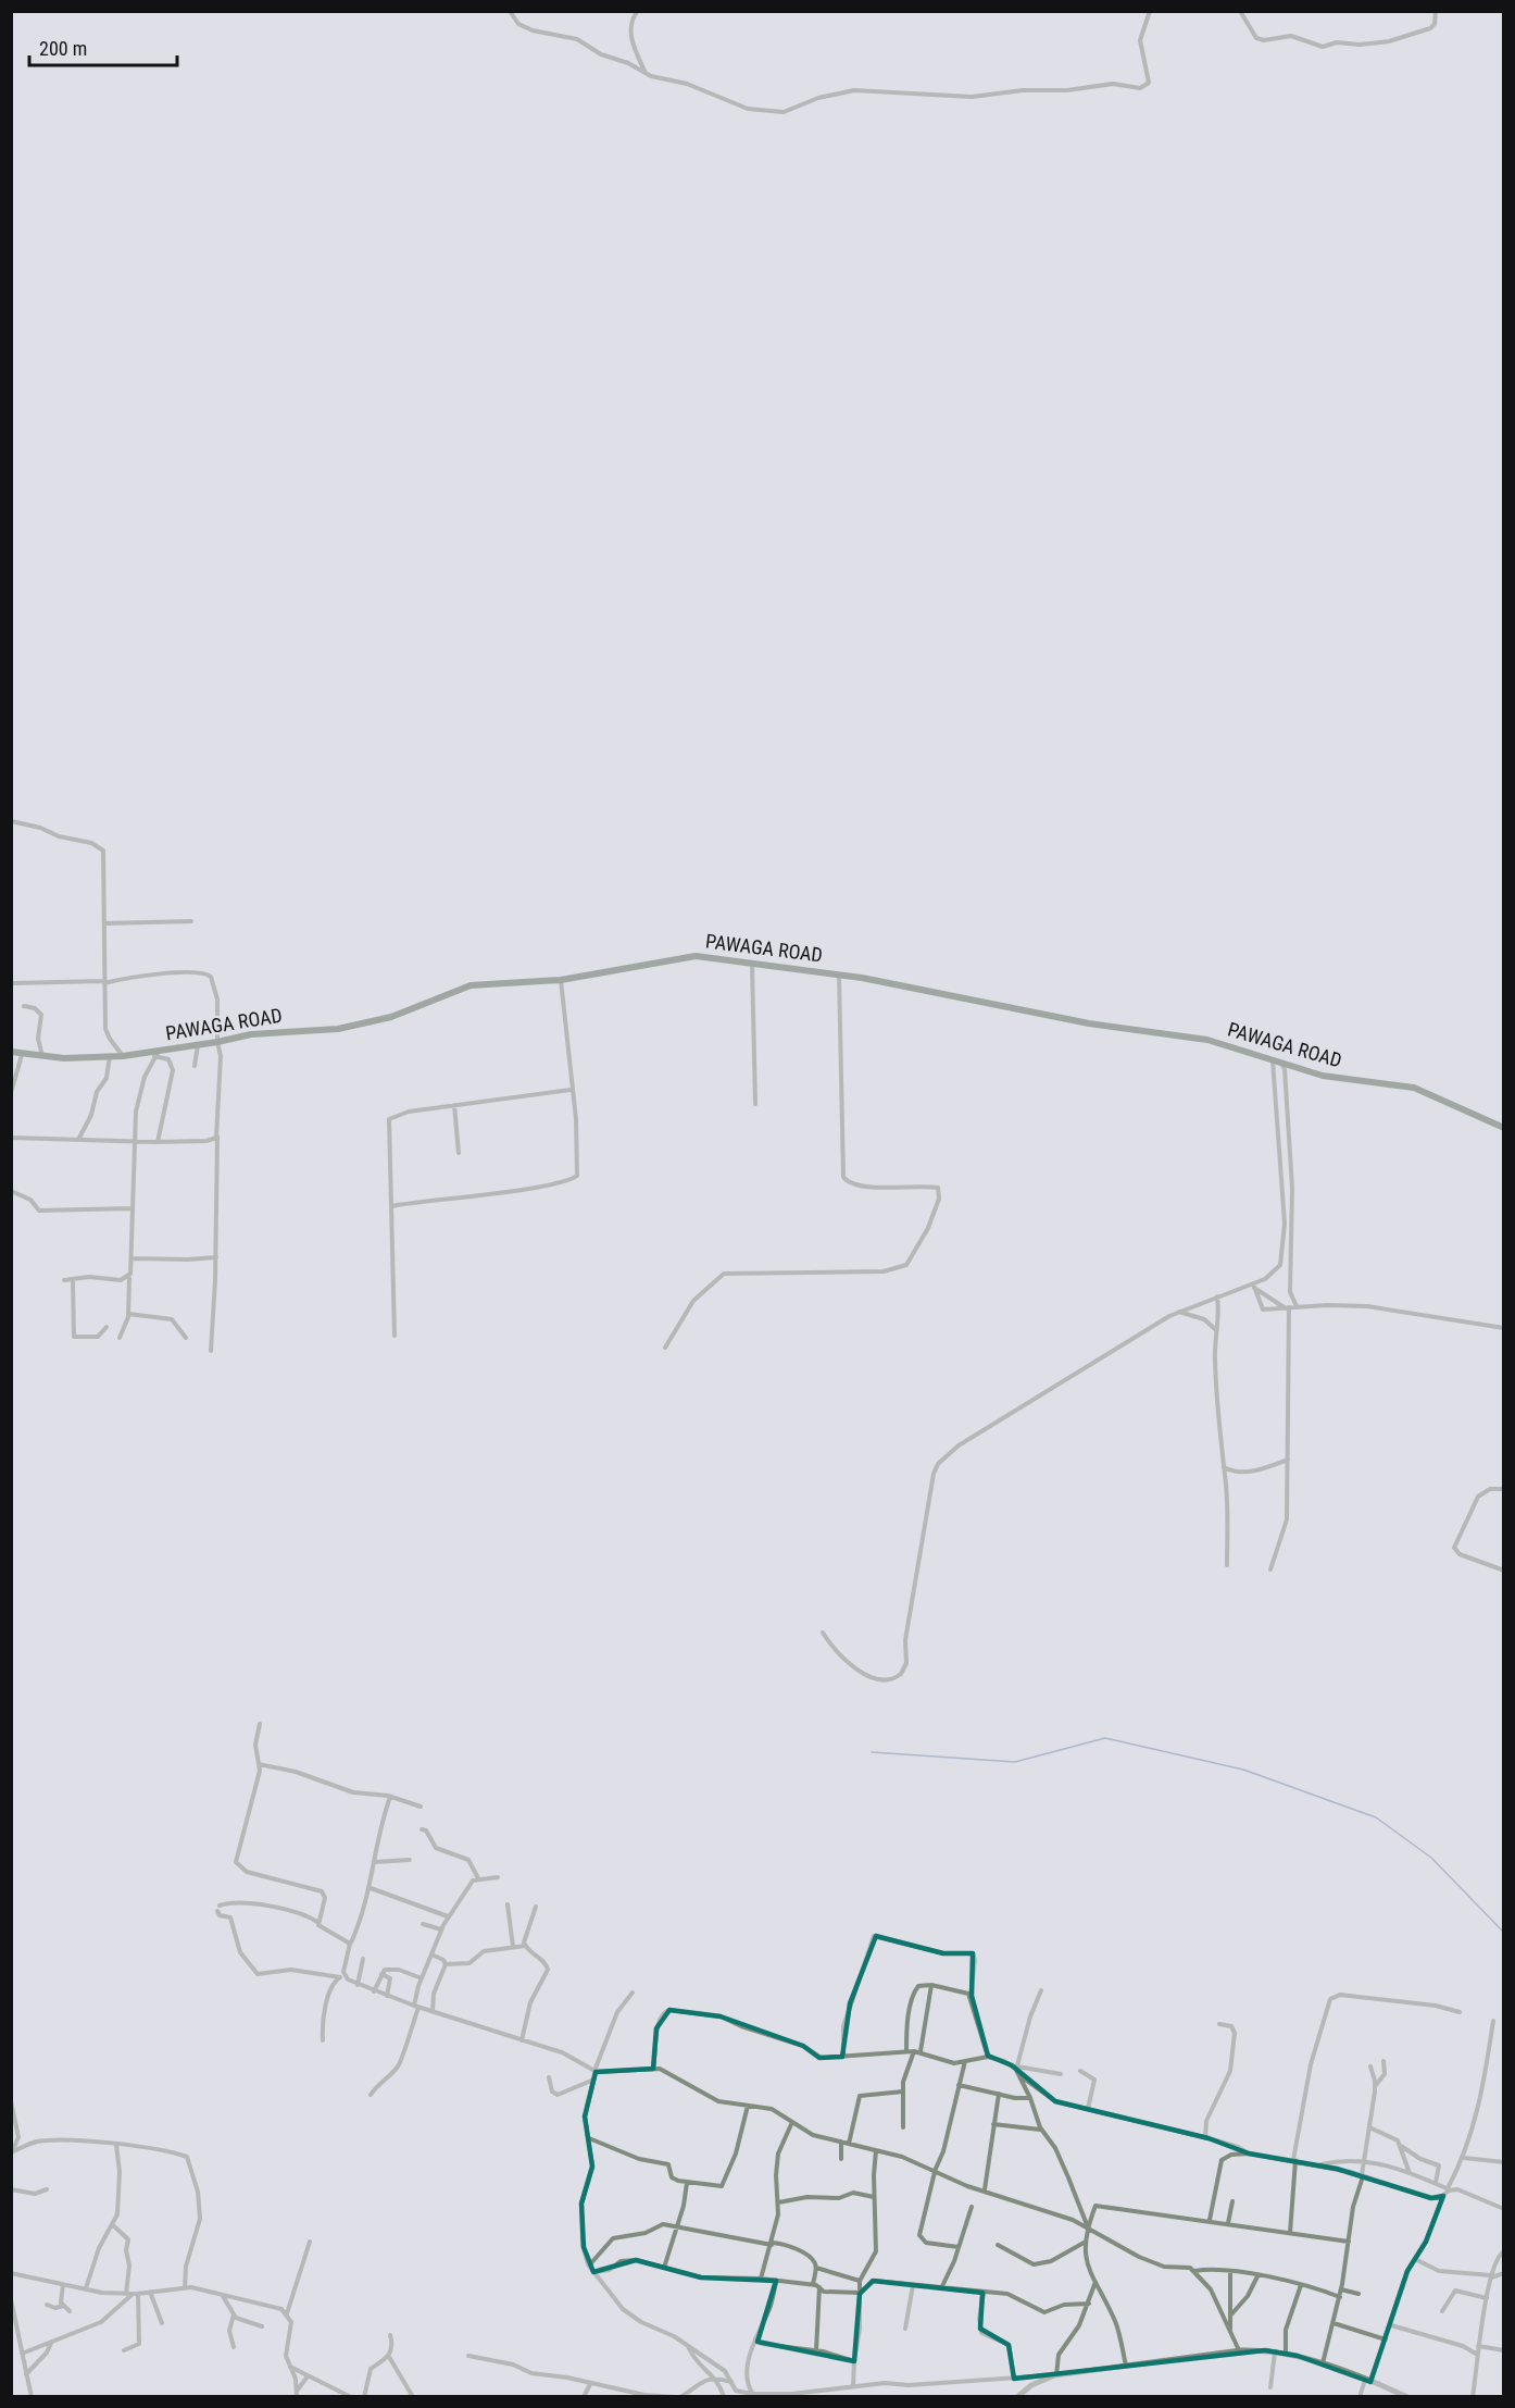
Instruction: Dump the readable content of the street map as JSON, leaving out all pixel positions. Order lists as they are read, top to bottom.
{
  "streets": {
    "main road": ["PAWAGA ROAD"]
  },
  "scale_bar": "200 m"
}
